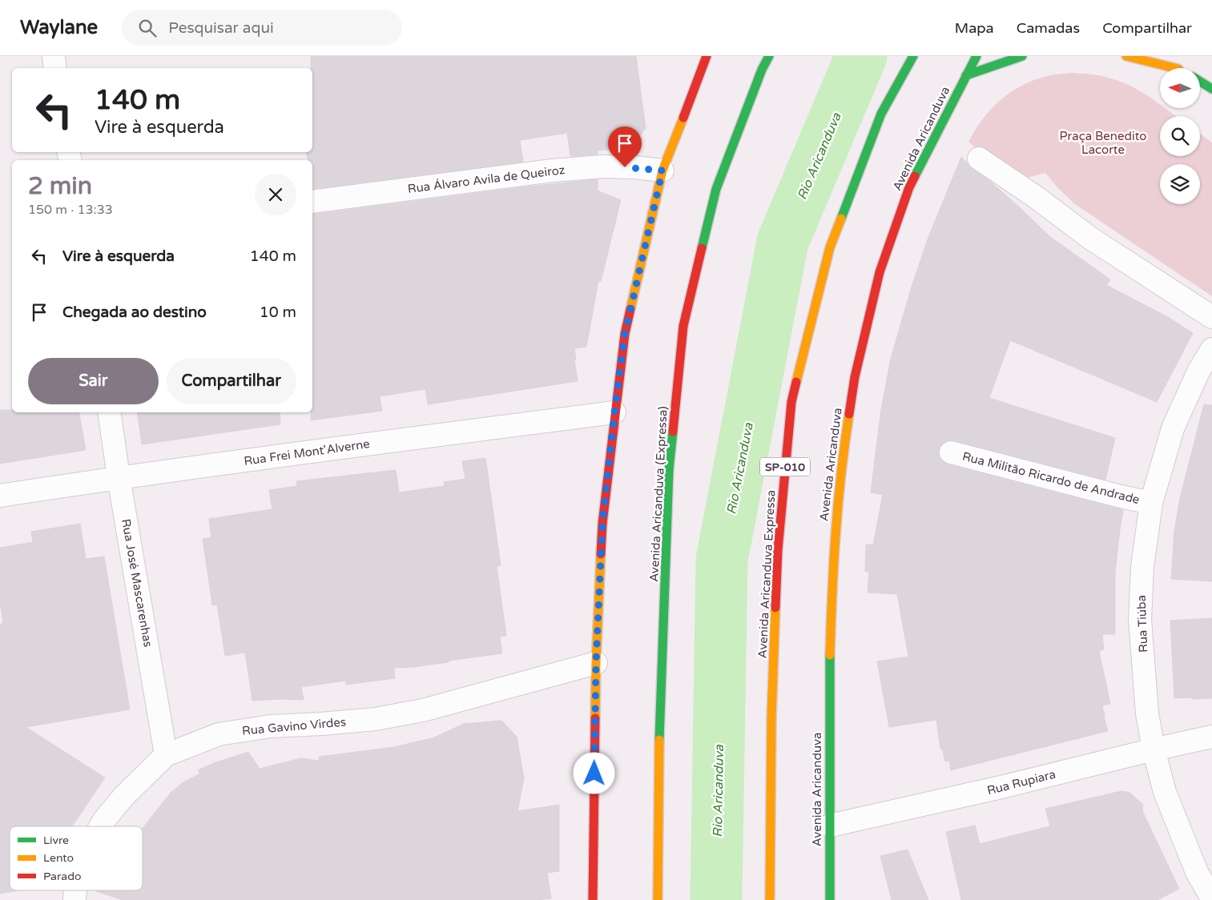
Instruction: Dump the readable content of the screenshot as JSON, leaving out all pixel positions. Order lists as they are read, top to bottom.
{
  "streets": {
    "main road": [
      "Avenida Aricanduva",
      "SP-010",
      "Avenida Aricanduva (Expressa)",
      "Avenida Aricanduva Expressa"
    ],
    "street": [
      "Rua Álvaro Avila de Queiroz",
      "Rua Frei Mont'Alverne",
      "Rua Militão Ricardo de Andrade",
      "Rua José Mascarenhas",
      "Rua Tiúba",
      "Rua Gavino Virdes",
      "Rua Rupiara"
    ]
  },
  "crossings": [
    ["Avenida Aricanduva", "Rua Rupiara"],
    ["Rua Frei Mont'Alverne", "Rua José Mascarenhas"],
    ["Rua Militão Ricardo de Andrade", "Rua Tiúba"],
    ["Rua José Mascarenhas", "Rua Gavino Virdes"],
    ["Rua Tiúba", "Rua Rupiara"]
  ],
  "water": ["Rio Aricanduva"],
  "parks": ["Praça Benedito Lacorte"],
  "legend": ["Livre", "Lento", "Parado"],
  "north": "left",
  "page": {
    "header": "Waylane",
    "search": "Pesquisar aqui",
    "nav": ["Mapa", "Camadas", "Compartilhar"],
    "turn": ["140 m", "Vire à esquerda"],
    "heading": ["2 min", "150 m · 13:33"],
    "list": [
      {
        "name": "Vire à esquerda",
        "value": "140 m"
      },
      {
        "name": "Chegada ao destino",
        "value": "10 m"
      }
    ],
    "buttons": ["Sair", "Compartilhar"]
  }
}
